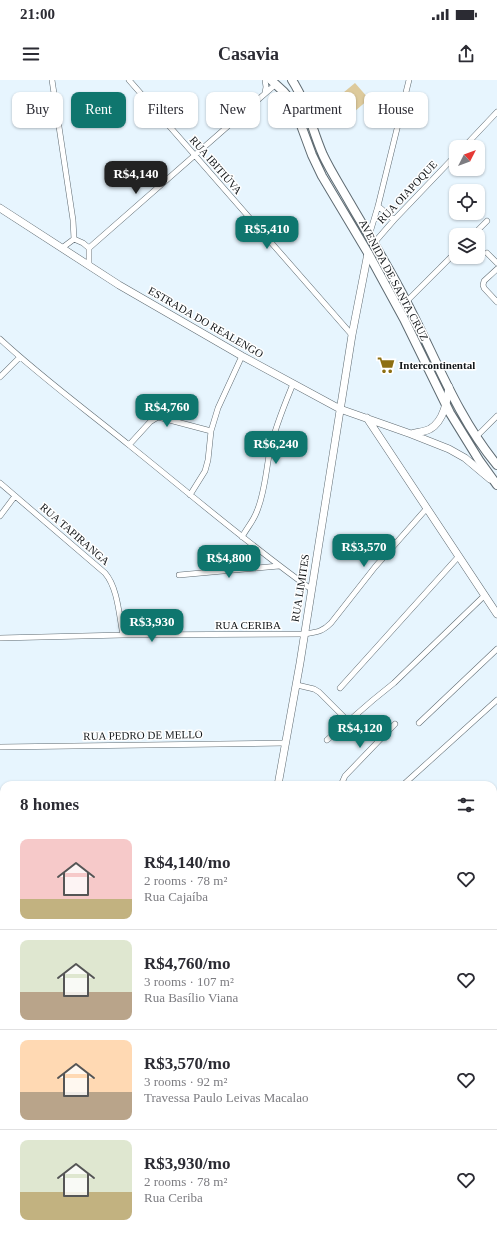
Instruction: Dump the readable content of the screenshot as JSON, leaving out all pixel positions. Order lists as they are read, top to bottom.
{
  "streets": {
    "main road": ["AVENIDA DE SANTA CRUZ"],
    "street": [
      "RUA IBITIÚVA",
      "RUA OIAPOQUE",
      "ESTRADA DO REALENGO",
      "RUA TAPIRANGA",
      "RUA LIMITES",
      "RUA CERIBA",
      "RUA PEDRO DE MELLO"
    ]
  },
  "crossings": [
    ["RUA IBITIÚVA", "RUA LIMITES"],
    ["RUA OIAPOQUE", "AVENIDA DE SANTA CRUZ"],
    ["AVENIDA DE SANTA CRUZ", "ESTRADA DO REALENGO"],
    ["AVENIDA DE SANTA CRUZ", "RUA LIMITES"],
    ["ESTRADA DO REALENGO", "RUA LIMITES"],
    ["RUA TAPIRANGA", "RUA CERIBA"],
    ["RUA LIMITES", "RUA CERIBA"],
    ["RUA LIMITES", "RUA PEDRO DE MELLO"]
  ],
  "places": {
    "supermarket": ["Intercontinental"]
  },
  "north": "top right",
  "page": {
    "status": "21:00",
    "header": "Casavia",
    "chip": [
      "Buy",
      "Rent",
      "Filters",
      "New",
      "Apartment",
      "House"
    ],
    "price": [
      "R$4,140",
      "R$5,410",
      "R$4,760",
      "R$6,240",
      "R$3,570",
      "R$4,800",
      "R$3,930",
      "R$4,120"
    ],
    "heading": "8 homes",
    "list": [
      {
        "name": "R$4,140/mo",
        "note": "2 rooms · 78 m² · Rua Cajaíba"
      },
      {
        "name": "R$4,760/mo",
        "note": "3 rooms · 107 m² · Rua Basílio Viana"
      },
      {
        "name": "R$3,570/mo",
        "note": "3 rooms · 92 m² · Travessa Paulo Leivas Macalao"
      },
      {
        "name": "R$3,930/mo",
        "note": "2 rooms · 78 m² · Rua Ceriba"
      }
    ]
  }
}
